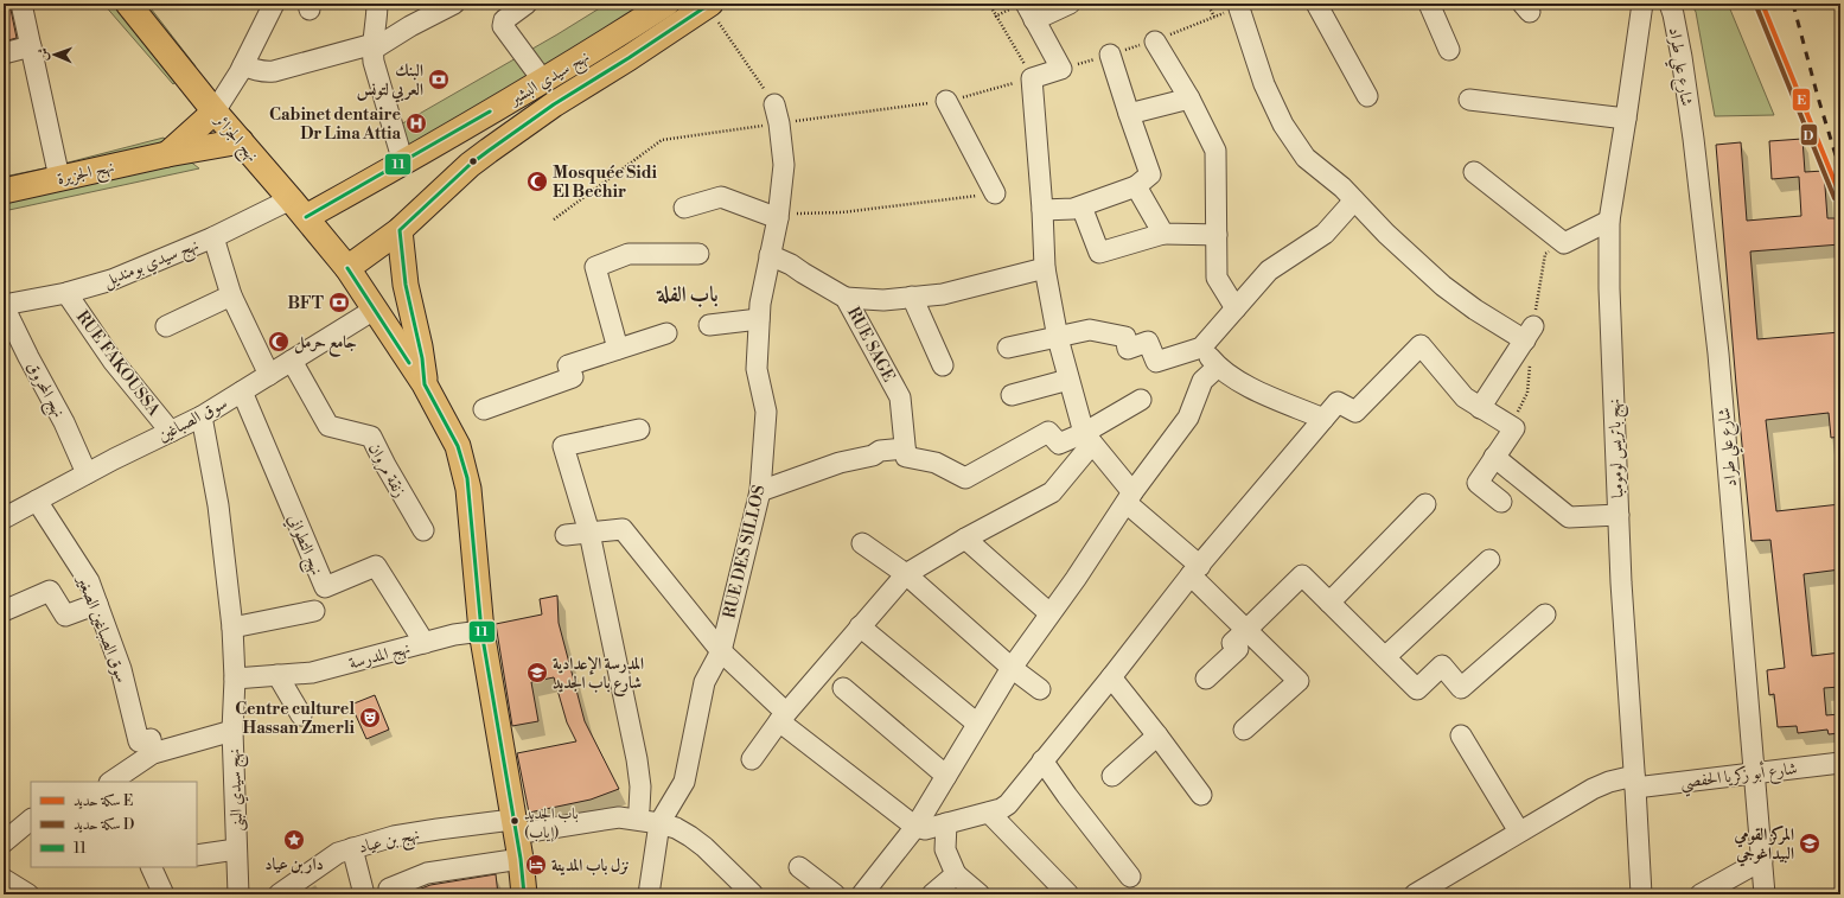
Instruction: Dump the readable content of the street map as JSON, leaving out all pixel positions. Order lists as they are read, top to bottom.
{
  "streets": {
    "main road": ["نهج سيدي البشير", "نهج الجزائر", "نهج الجزيرة"],
    "street": [
      "شارع علي طراد",
      "نهج سيدي بومنديل",
      "RUE SAGE",
      "RUE FAKOUSSA",
      "نهج المحروق",
      "سوق الصباغين",
      "نهج باتريس لومومبا",
      "زنقة مروان",
      "نهج التطواني",
      "RUE DES SILLOS",
      "سوق الصباغين الصغير",
      "نهج المدرسة",
      "شارع أبو زكريا الحفصي",
      "نهج سيدي البنى",
      "نهج بن عياد"
    ]
  },
  "crossings": [
    ["شارع علي طراد", "شارع أبو زكريا الحفصي"],
    ["نهج سيدي البشير", "نهج الجزائر"],
    ["نهج سيدي البشير", "نهج سيدي بومنديل"],
    ["نهج الجزائر", "نهج الجزيرة"],
    ["نهج الجزائر", "نهج سيدي بومنديل"],
    ["نهج الجزائر", "سوق الصباغين"],
    ["نهج الجزائر", "نهج المدرسة"],
    ["نهج الجزائر", "نهج بن عياد"],
    ["نهج سيدي بومنديل", "RUE FAKOUSSA"],
    ["نهج سيدي بومنديل", "نهج المحروق"],
    ["RUE SAGE", "RUE DES SILLOS"],
    ["RUE FAKOUSSA", "سوق الصباغين"],
    ["نهج المحروق", "سوق الصباغين"],
    ["سوق الصباغين", "زنقة مروان"],
    ["سوق الصباغين", "نهج التطواني"],
    ["سوق الصباغين", "سوق الصباغين الصغير"],
    ["سوق الصباغين", "نهج سيدي البنى"],
    ["نهج باتريس لومومبا", "شارع أبو زكريا الحفصي"],
    ["نهج التطواني", "نهج المدرسة"],
    ["RUE DES SILLOS", "نهج بن عياد"],
    ["نهج المدرسة", "نهج سيدي البنى"]
  ],
  "districts": ["باب الفلة"],
  "places": {
    "bank": ["البنك العربي لتونس", "BFT"],
    "hospital": ["Cabinet dentaire Dr Lina Attia"],
    "mosque": ["Mosquée Sidi El Bechir", "جامع حرمل"],
    "school or university": ["المدرسة الإعدادية شارع باب الجديد", "المركز القومي البيداغوجي"],
    "theatre": ["Centre culturel Hassan Zmerli"],
    "other": ["باب الجديد (إياب)"],
    "place": ["دار بن عياد"],
    "hotel": ["نزل باب المدينة"]
  },
  "lines": ["rail line E", "transit line 11", "rail line D"],
  "legend": ["سكة حديد E", "سكة حديد D", "11"],
  "north": "left"
}
